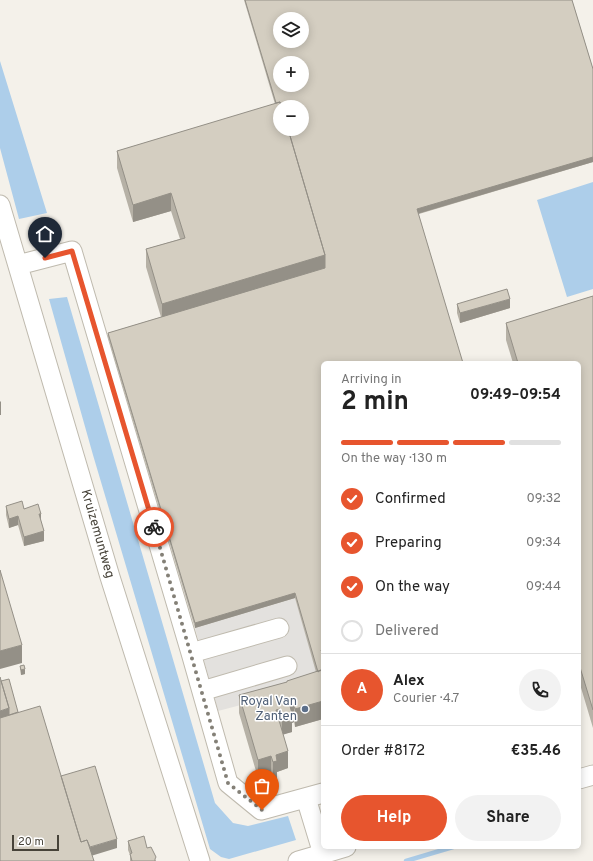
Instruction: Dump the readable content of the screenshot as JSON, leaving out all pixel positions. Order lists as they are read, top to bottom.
{
  "streets": {
    "street": ["Kruizemuntweg"]
  },
  "places": ["Royal Van Zanten"],
  "scale_bar": "20 m",
  "page": {
    "map_buttons": ["+", "−"],
    "heading": ["2 min", "Arriving in", "09:49–09:54"],
    "panel": [
      "Alex",
      "Courier · 4.7",
      "Order #8172",
      "€35.46"
    ],
    "bar": "On the way · 130 m",
    "list": [
      ["Confirmed", "09:32"],
      ["Preparing", "09:34"],
      ["On the way", "09:44"],
      "Delivered"
    ],
    "round": "A",
    "buttons": ["Help", "Share"],
    "scale": "20 m"
  }
}
